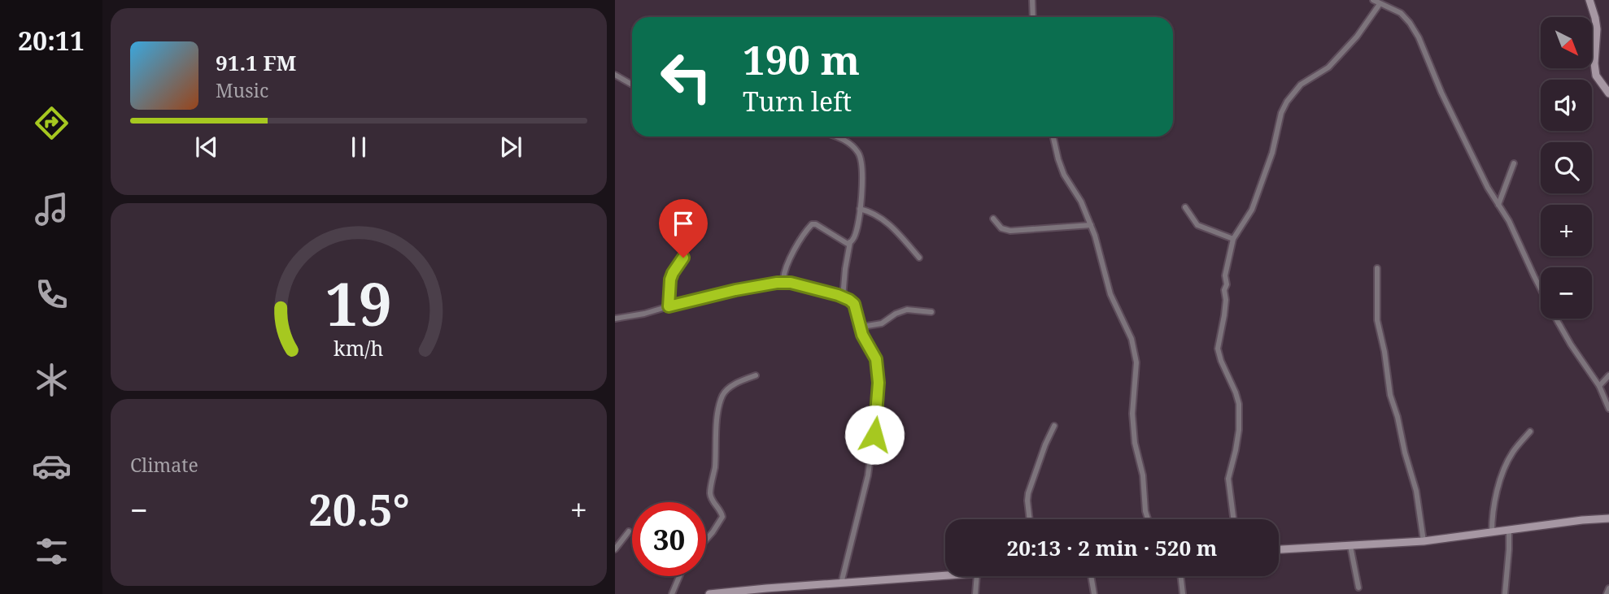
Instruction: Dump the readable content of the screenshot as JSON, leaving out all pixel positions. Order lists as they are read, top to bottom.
{
  "north": "bottom right",
  "page": {
    "tabs": "20:11",
    "map_buttons": ["+", "−"],
    "turn": ["190 m", "Turn left"],
    "song": ["91.1 FM", "Music"],
    "tile": "Climate",
    "heat": ["−", "20.5°", "+"],
    "limit": "30",
    "trip": "20:13 · 2 min · 520 m",
    "gauge": ["19", "km/h"]
  }
}
